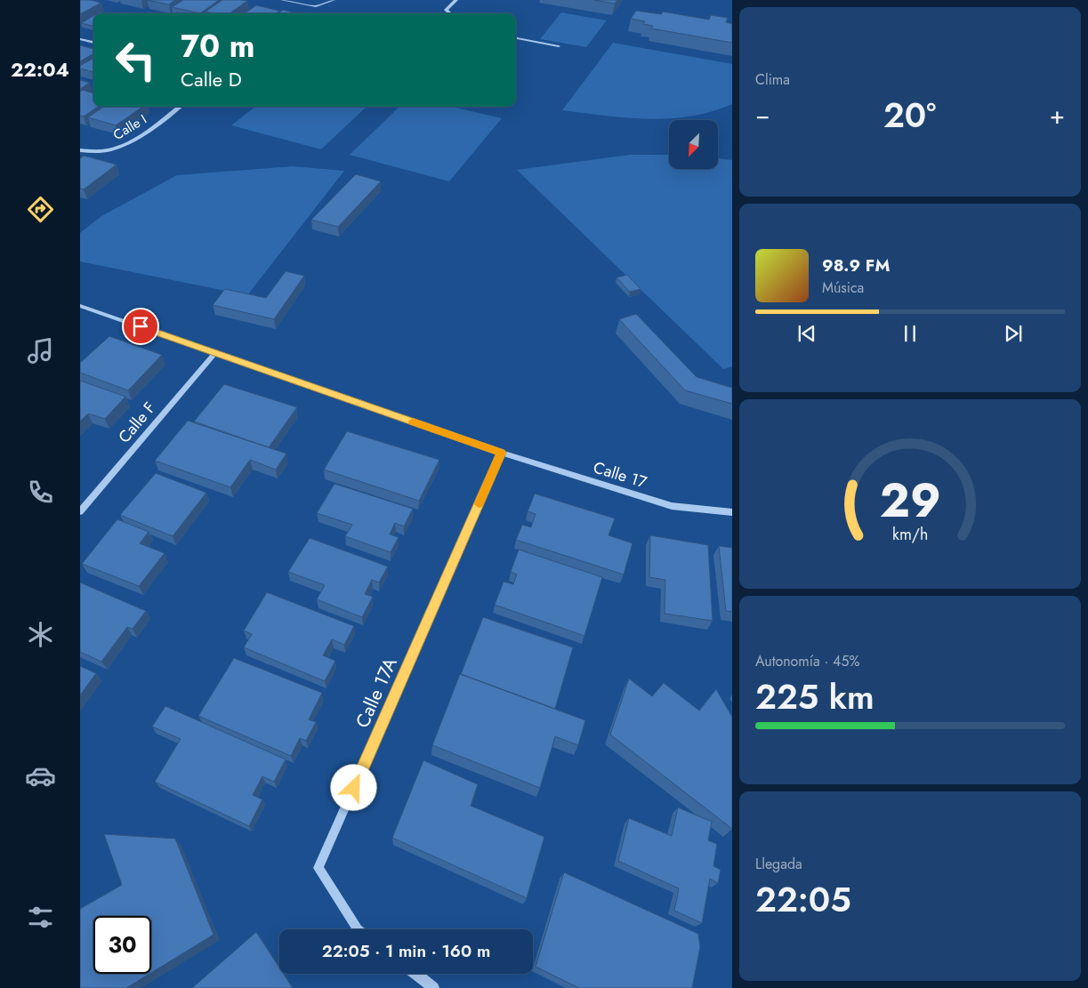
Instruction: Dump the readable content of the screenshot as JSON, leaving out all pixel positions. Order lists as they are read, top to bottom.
{
  "streets": {
    "street": [
      "Calle I",
      "Calle F",
      "Calle 17",
      "Calle 17A"
    ]
  },
  "crossings": [
    ["Calle 17", "Calle 17A"]
  ],
  "north": "bottom left",
  "page": {
    "tabs": "22:04",
    "tile": [
      "Clima",
      ["Autonomía · 45%", "225 km"],
      ["Llegada", "22:05"]
    ],
    "turn": ["70 m", "Calle D"],
    "heat": ["−", "20°", "+"],
    "song": ["98.9 FM", "Música"],
    "limit": "30",
    "trip": "22:05 · 1 min · 160 m",
    "gauge": ["29", "km/h"]
  }
}
